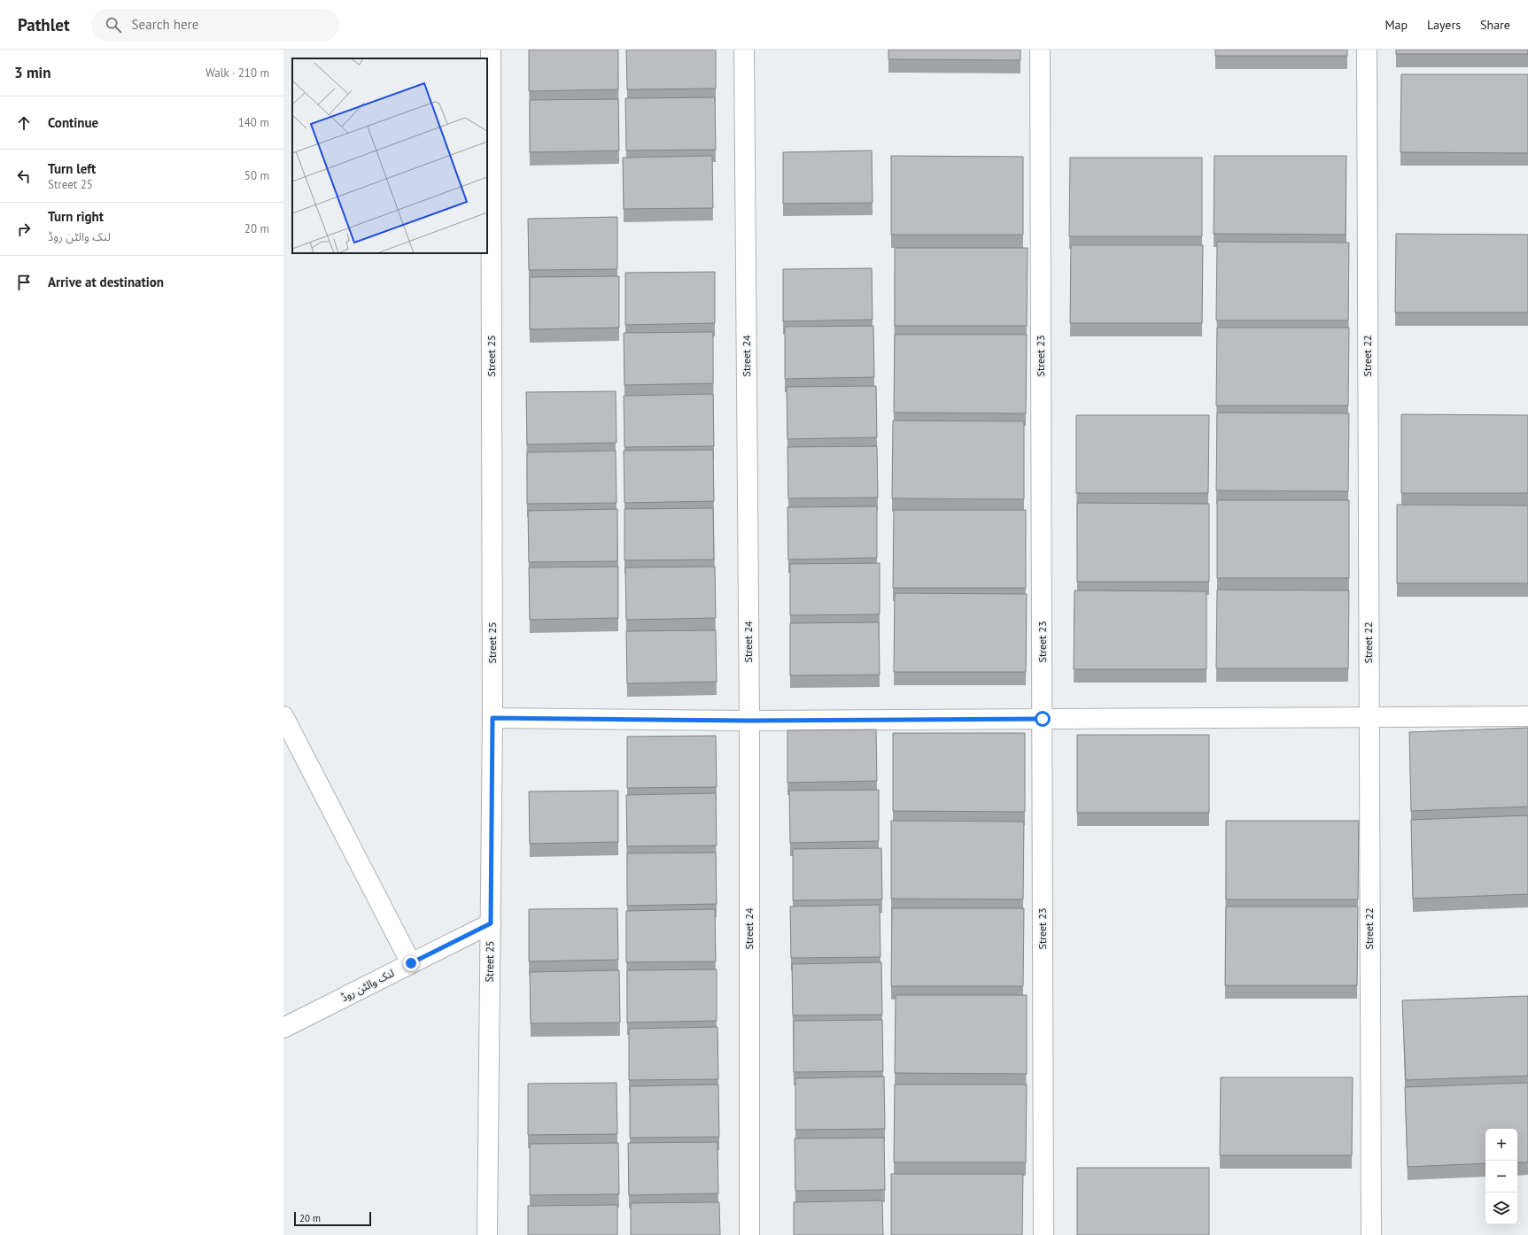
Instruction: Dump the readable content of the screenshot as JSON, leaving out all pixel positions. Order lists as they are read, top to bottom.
{
  "streets": {
    "street": [
      "Street 25",
      "Street 24",
      "Street 23",
      "Street 22",
      "لنک والٹن روڈ"
    ]
  },
  "crossings": [
    ["Street 25", "لنک والٹن روڈ"]
  ],
  "scale_bar": "20 m",
  "page": {
    "header": "Pathlet",
    "search": "Search here",
    "nav": ["Map", "Layers", "Share"],
    "heading": ["3 min", "Walk · 210 m"],
    "list": [
      ["Continue", "140 m"],
      ["Turn left", "Street 25", "50 m"],
      ["Turn right", "لنک والٹن روڈ", "20 m"],
      "Arrive at destination"
    ],
    "map_buttons": ["+", "−"],
    "scale": "20 m"
  }
}
